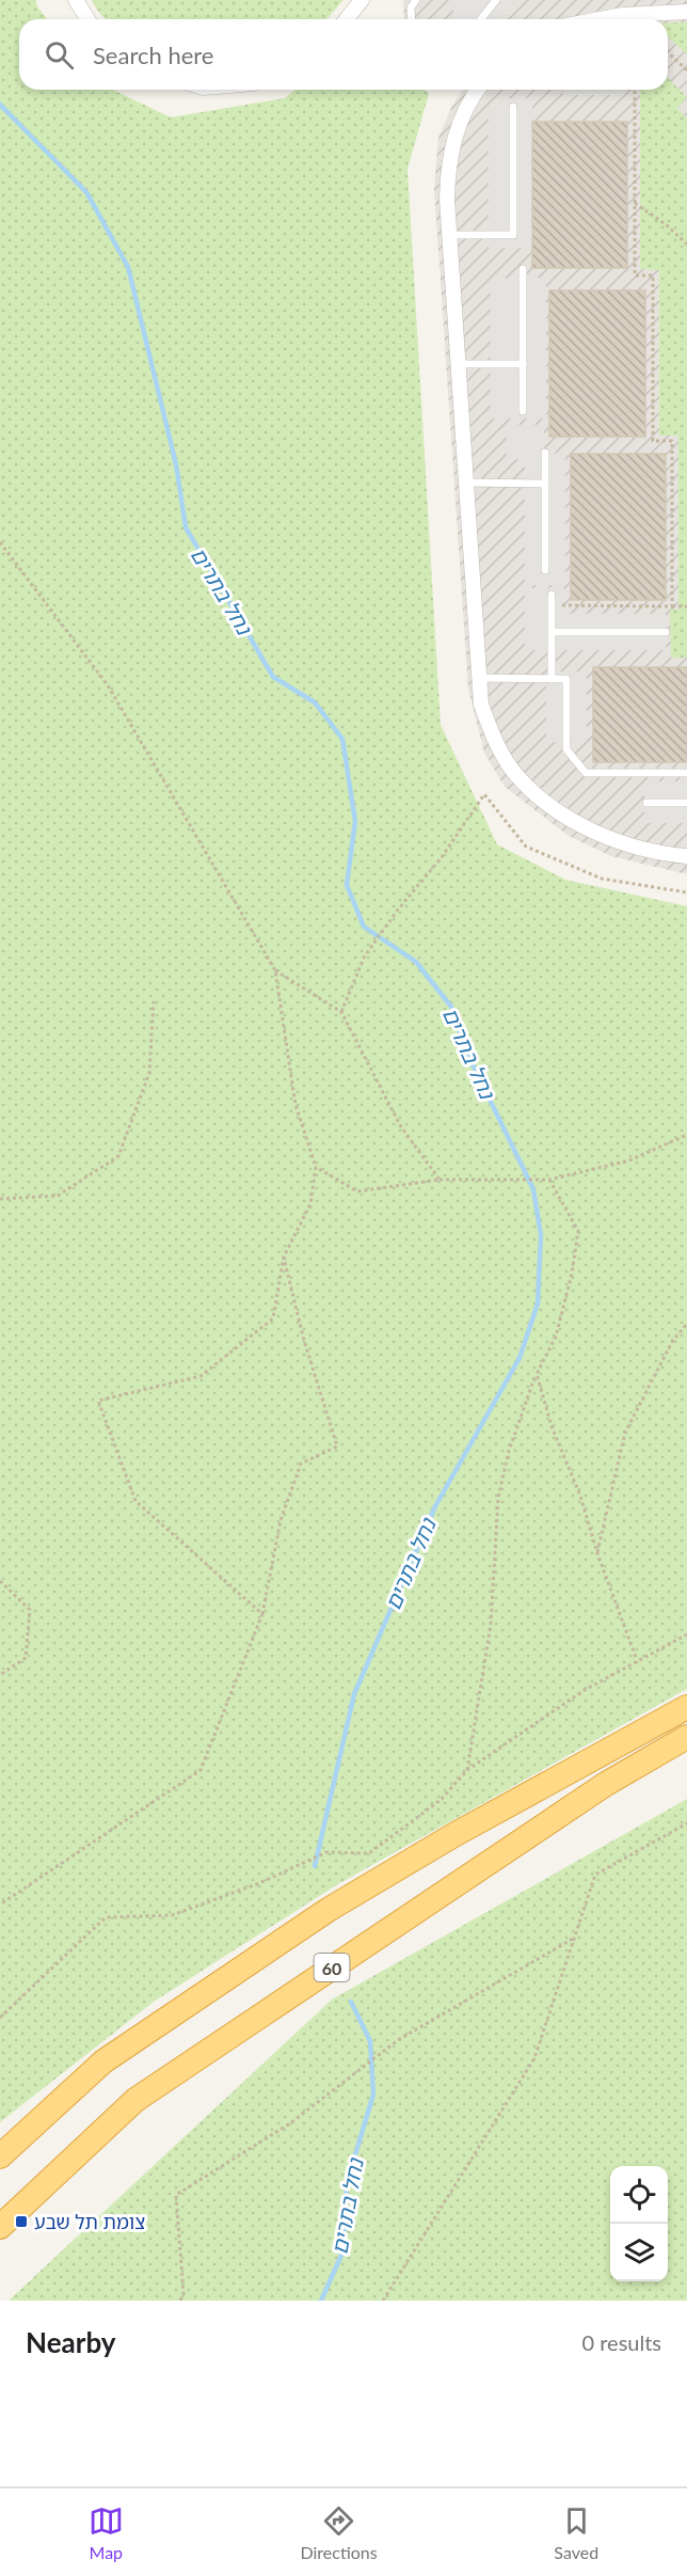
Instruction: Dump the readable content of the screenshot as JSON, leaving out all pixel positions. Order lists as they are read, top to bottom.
{
  "streets": {
    "highway": ["60"]
  },
  "water": ["נחל בתרים"],
  "places": {
    "transit": ["צומת תל שבע"]
  },
  "page": {
    "search": "Search here",
    "heading": ["Nearby", "0 results"],
    "nav": ["Map", "Directions", "Saved"]
  }
}
